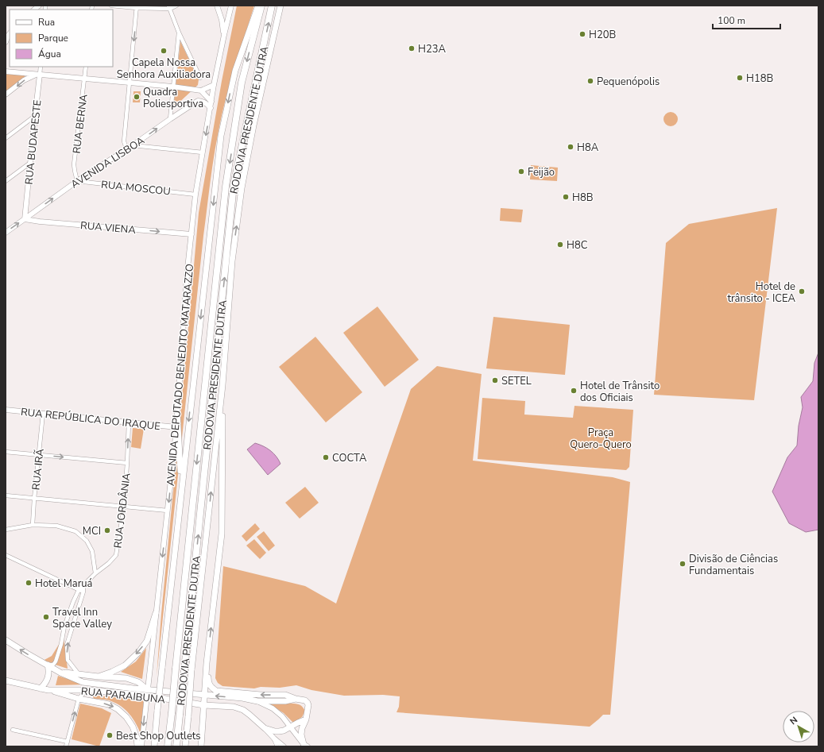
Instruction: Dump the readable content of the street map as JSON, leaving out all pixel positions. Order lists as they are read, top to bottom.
{
  "streets": {
    "highway": ["RODOVIA PRESIDENTE DUTRA"],
    "main road": [
      "RUA BUDAPESTE",
      "AVENIDA LISBOA",
      "RUA VIENA",
      "AVENIDA DEPUTADO BENEDITO MATARAZZO",
      "RUA REPÚBLICA DO IRAQUE",
      "RUA PARAIBUNA"
    ],
    "street": [
      "RUA BERNA",
      "RUA MOSCOU",
      "RUA IRÃ",
      "RUA JORDÂNIA"
    ]
  },
  "crossings": [
    ["RUA BERNA", "AVENIDA LISBOA"],
    ["RUA BERNA", "RUA MOSCOU"],
    ["RUA BUDAPESTE", "AVENIDA LISBOA"],
    ["RUA BUDAPESTE", "RUA VIENA"],
    ["AVENIDA LISBOA", "RUA MOSCOU"],
    ["AVENIDA LISBOA", "RUA VIENA"],
    ["AVENIDA LISBOA", "AVENIDA DEPUTADO BENEDITO MATARAZZO"],
    ["RUA MOSCOU", "AVENIDA DEPUTADO BENEDITO MATARAZZO"],
    ["RUA VIENA", "AVENIDA DEPUTADO BENEDITO MATARAZZO"],
    ["AVENIDA DEPUTADO BENEDITO MATARAZZO", "RUA REPÚBLICA DO IRAQUE"],
    ["AVENIDA DEPUTADO BENEDITO MATARAZZO", "RUA PARAIBUNA"],
    ["RUA REPÚBLICA DO IRAQUE", "RUA IRÃ"],
    ["RUA REPÚBLICA DO IRAQUE", "RUA JORDÂNIA"]
  ],
  "one_way": ["AVENIDA LISBOA", "RUA VIENA"],
  "parks": ["Praça Quero-Quero"],
  "places": [
    "H20B",
    "H23A",
    "Capela Nossa Senhora Auxiliadora",
    "H18B",
    "Pequenópolis",
    "Quadra Poliesportiva",
    "H8A",
    "Feijão",
    "H8B",
    "H8C",
    "Hotel de trânsito - ICEA",
    "SETEL",
    "Hotel de Trânsito dos Oficiais",
    "COCTA",
    "MCI",
    "Divisão de Ciências Fundamentais",
    "Hotel Maruá",
    "Travel Inn Space Valley",
    "Best Shop Outlets"
  ],
  "legend": ["Rua", "Parque", "Água"],
  "scale_bar": "100 m",
  "north": "top left"
}
